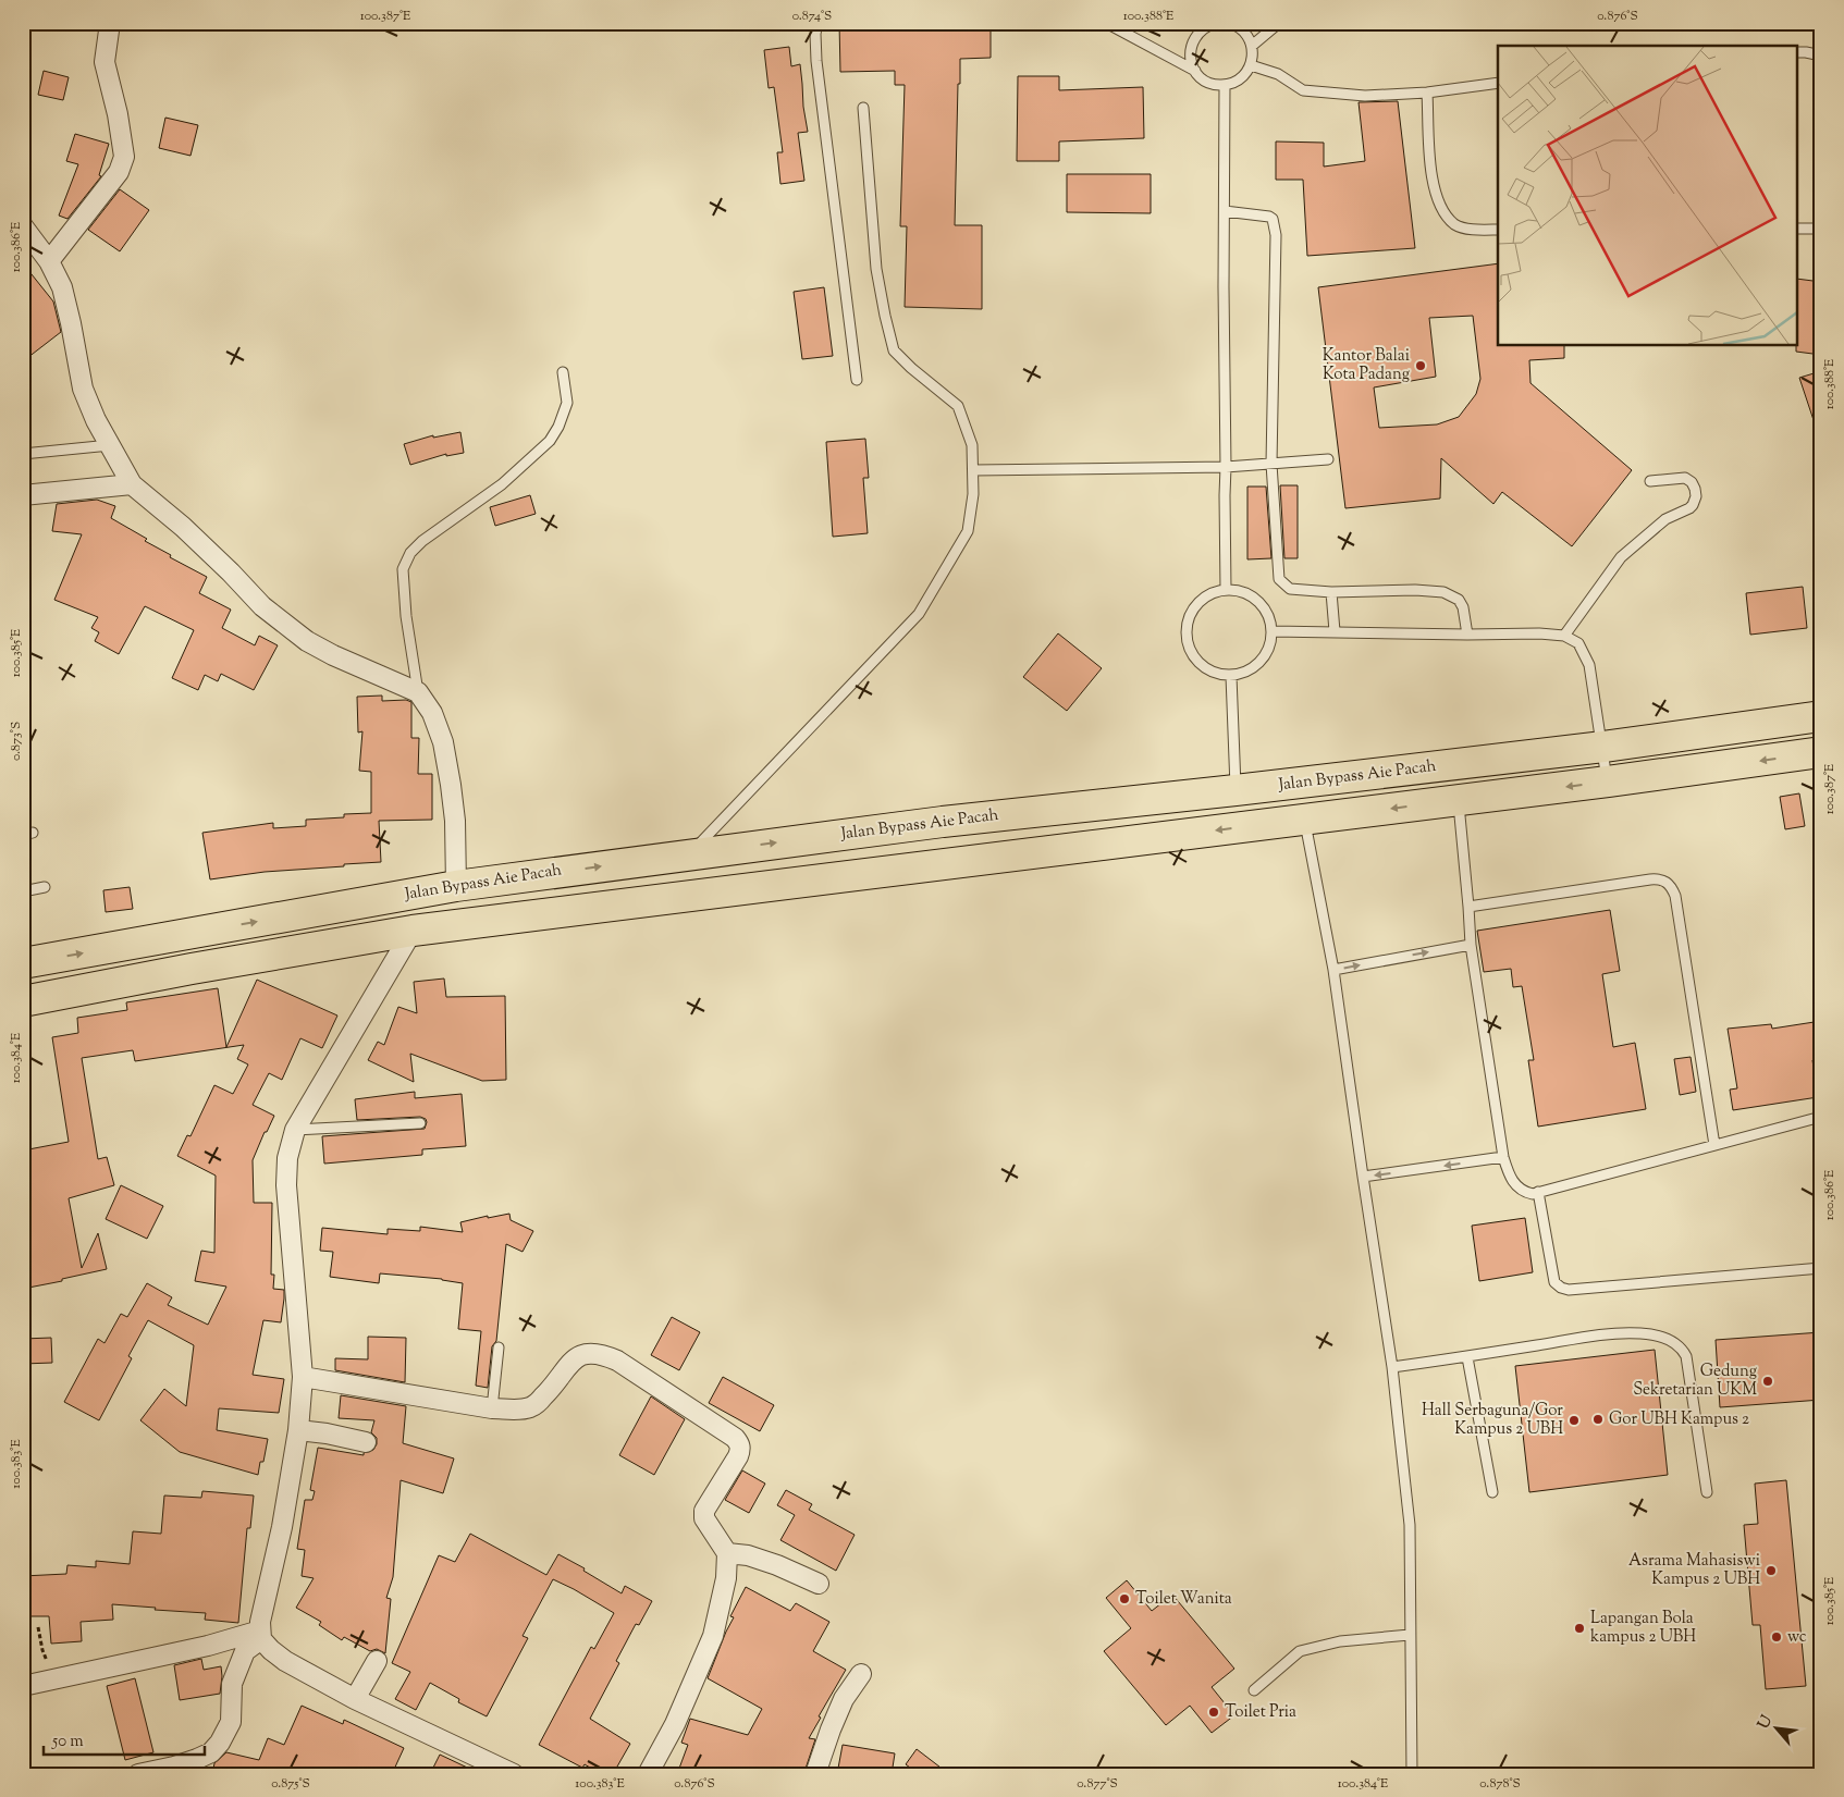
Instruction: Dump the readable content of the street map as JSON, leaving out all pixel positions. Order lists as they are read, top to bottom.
{
  "streets": {
    "highway": ["Jalan Bypass Aie Pacah"]
  },
  "places": [
    "Kantor Balai Kota Padang",
    "Gedung Sekretarian UKM",
    "Gor UBH Kampus 2",
    "Hall Serbaguna/Gor Kampus 2 UBH",
    "Asrama Mahasiswi Kampus 2 UBH",
    "Toilet Wanita",
    "Lapangan Bola kampus 2 UBH",
    "wc",
    "Toilet Pria"
  ],
  "scale_bar": "50 m",
  "north": "top left",
  "coordinates": [
    "100.387°E",
    "0.874°S",
    "100.388°E",
    "0.876°S",
    "100.386°E",
    "100.385°E",
    "0.873°S",
    "100.384°E",
    "100.383°E",
    "0.875°S",
    "0.877°S",
    "0.878°S"
  ]
}
